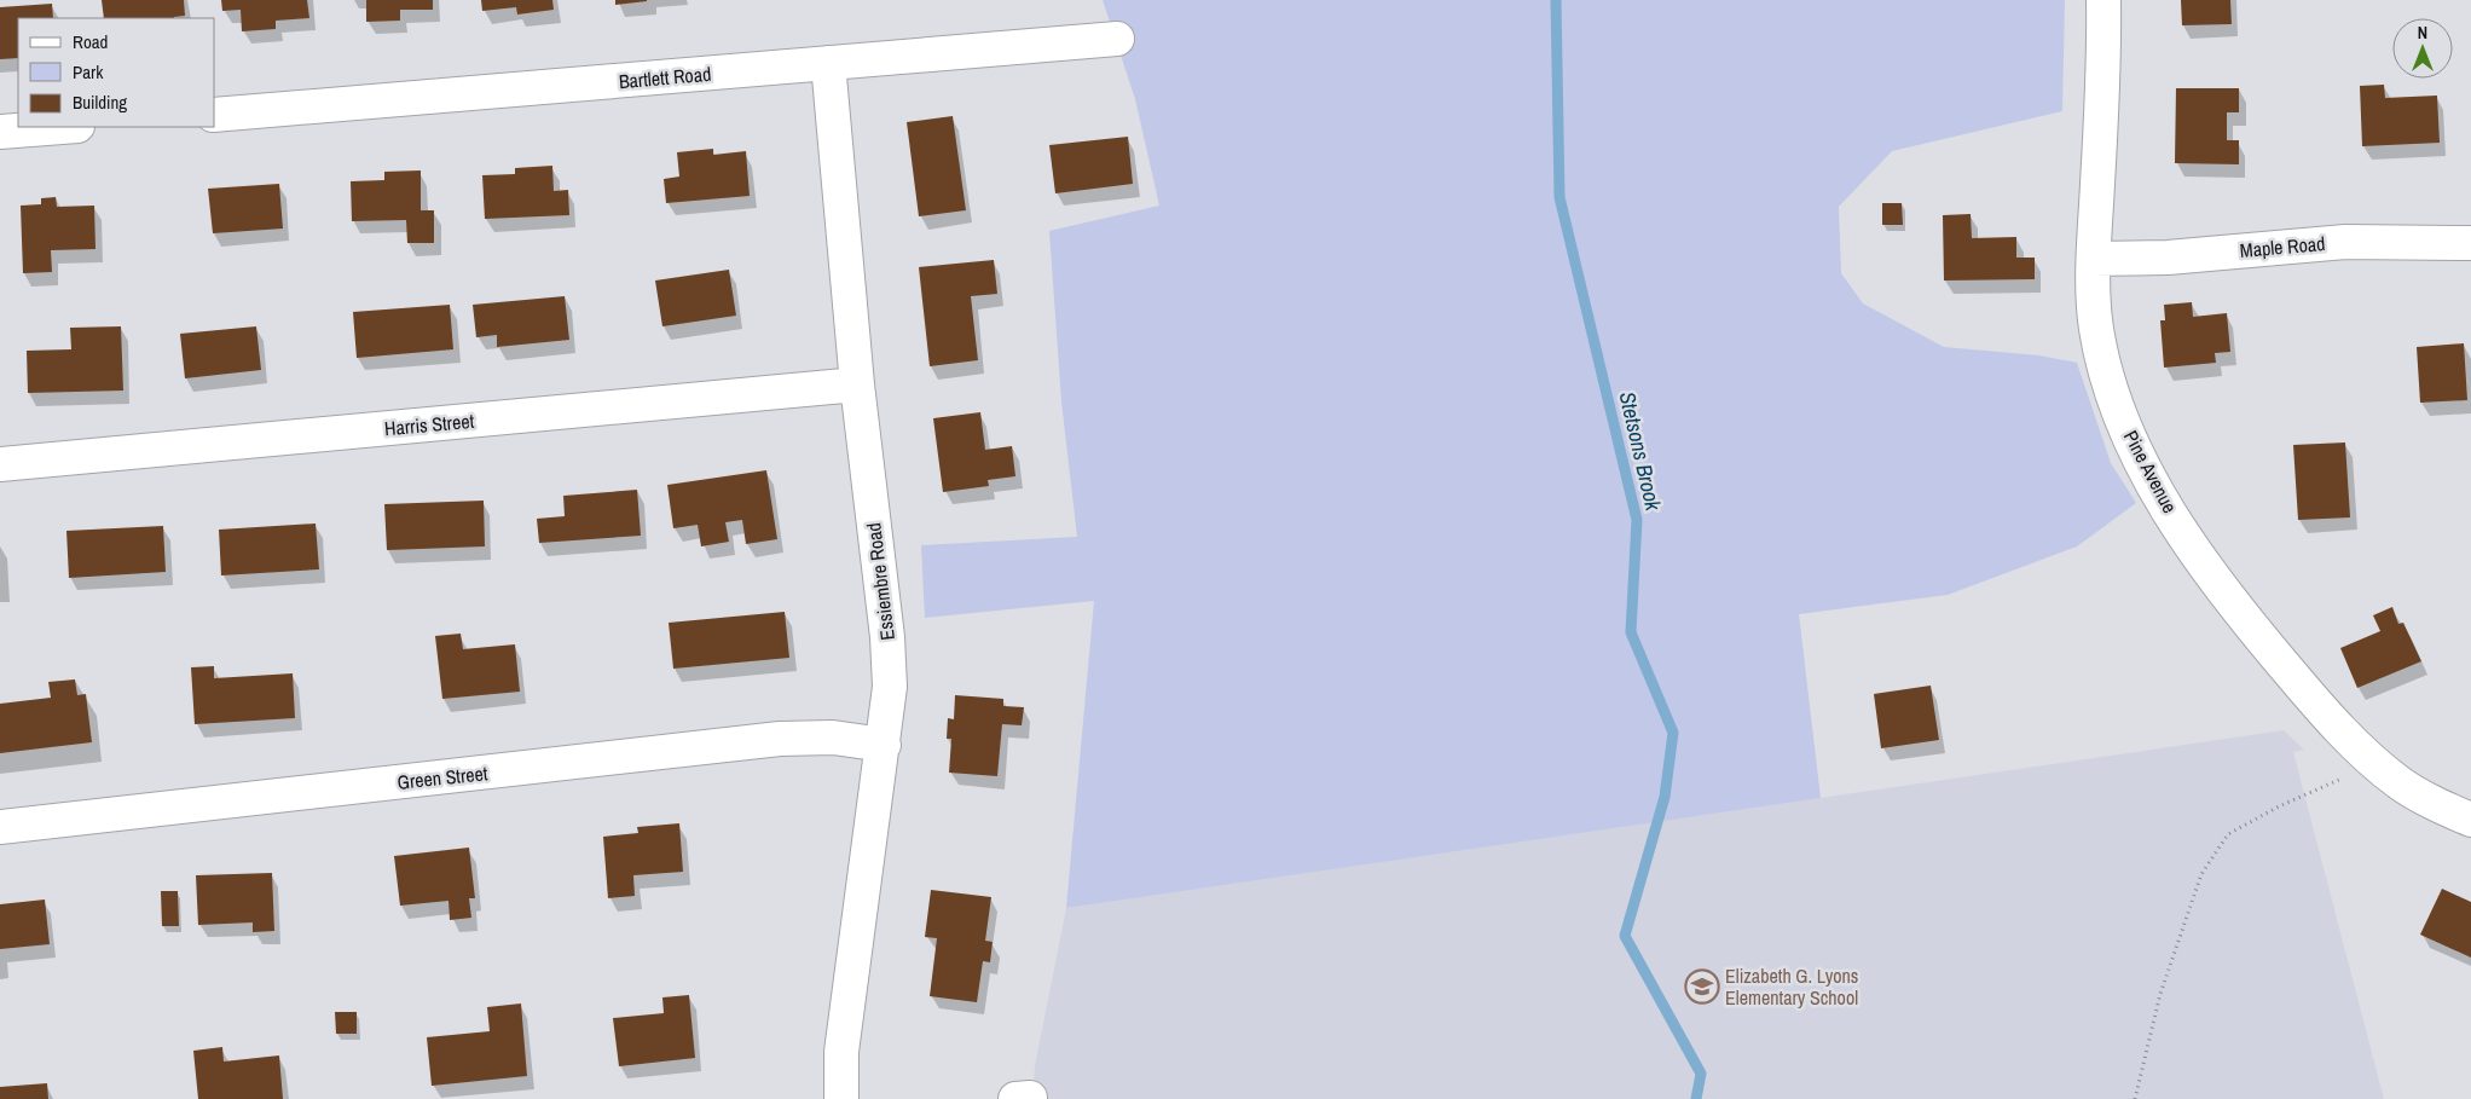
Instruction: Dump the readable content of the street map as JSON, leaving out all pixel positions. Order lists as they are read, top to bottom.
{
  "streets": {
    "street": [
      "Bartlett Road",
      "Maple Road",
      "Harris Street",
      "Pine Avenue",
      "Essiembre Road",
      "Green Street"
    ]
  },
  "crossings": [
    ["Bartlett Road", "Essiembre Road"],
    ["Maple Road", "Pine Avenue"],
    ["Harris Street", "Essiembre Road"],
    ["Essiembre Road", "Green Street"]
  ],
  "water": ["Stetsons Brook"],
  "places": {
    "school or university": ["Elizabeth G. Lyons Elementary School"]
  },
  "legend": ["Road", "Park", "Building"],
  "north": "top"
}
